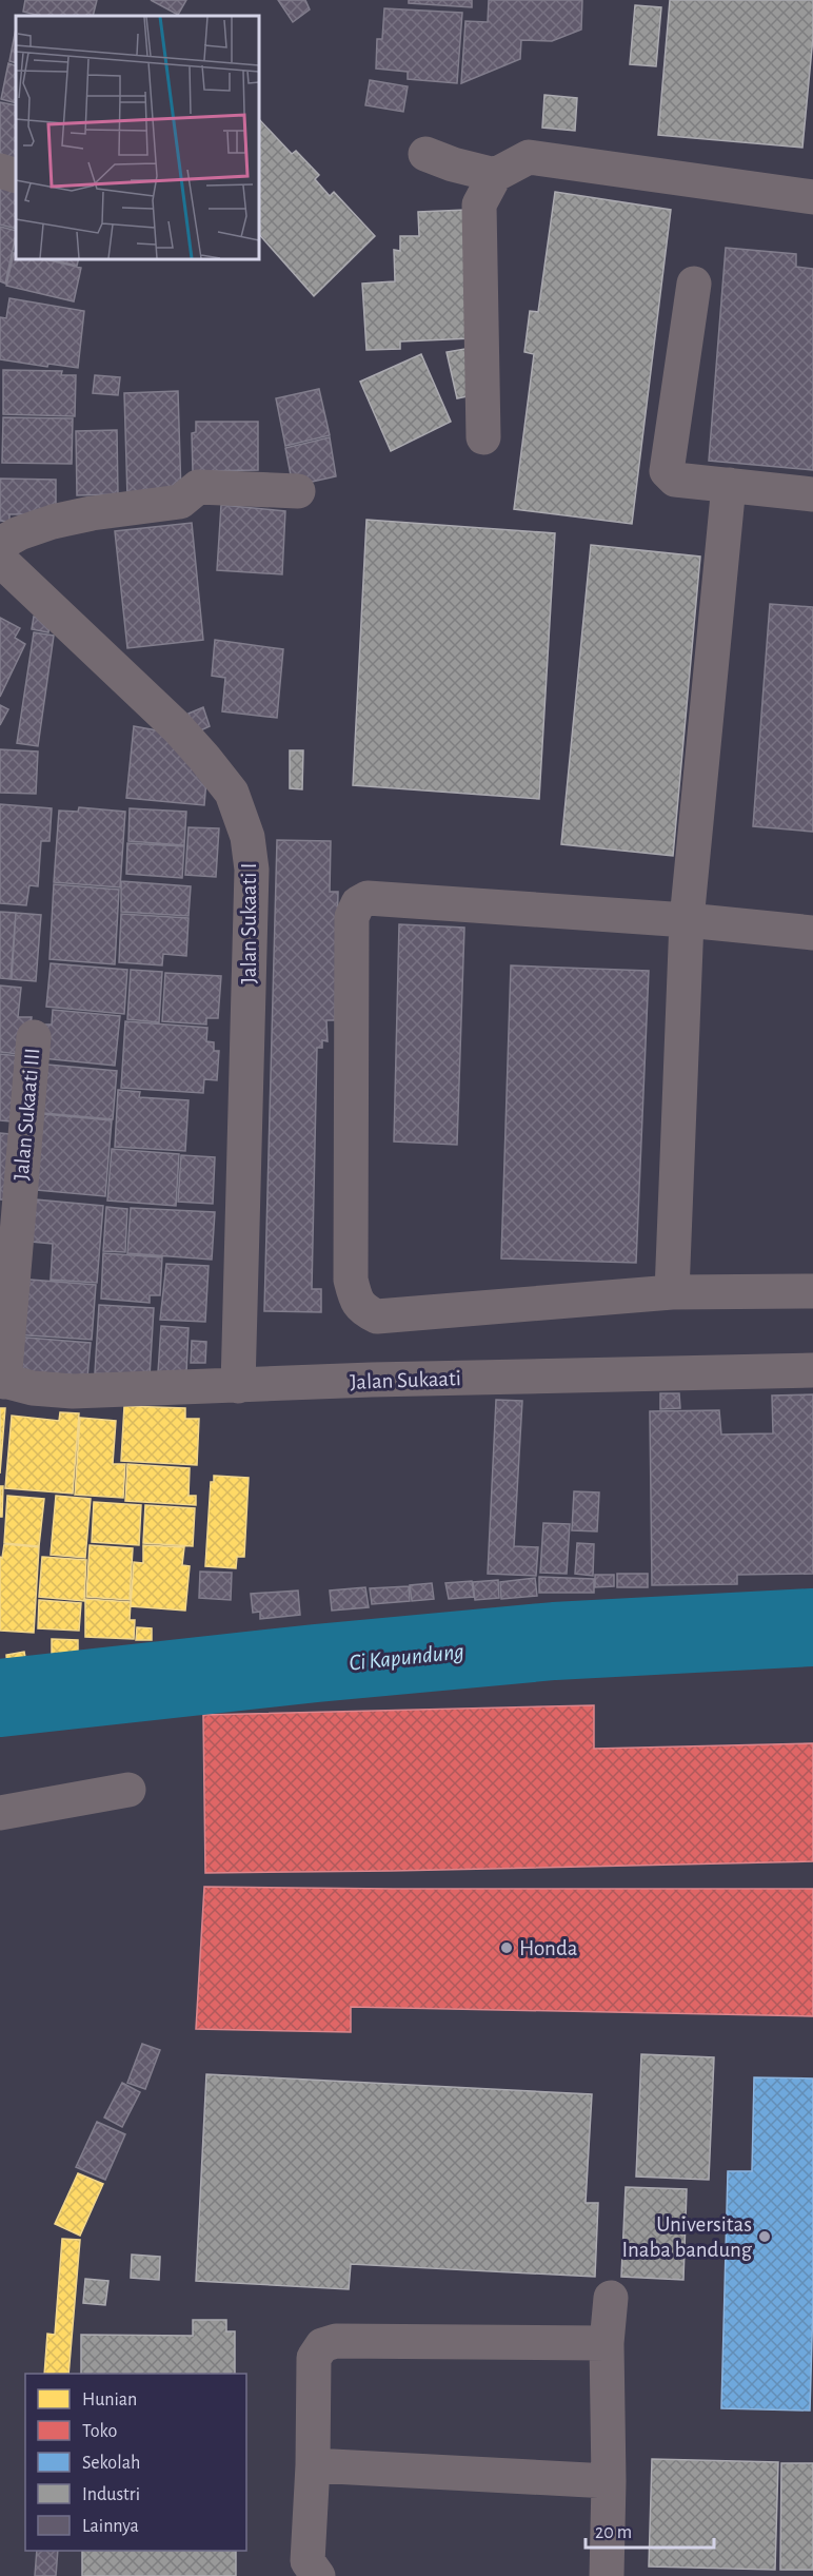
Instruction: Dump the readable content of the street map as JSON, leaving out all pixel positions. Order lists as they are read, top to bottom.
{
  "streets": {
    "street": ["Jalan Sukaati I", "Jalan Sukaati III", "Jalan Sukaati"]
  },
  "crossings": [
    ["Jalan Sukaati I", "Jalan Sukaati"],
    ["Jalan Sukaati III", "Jalan Sukaati"]
  ],
  "water": ["Ci Kapundung"],
  "places": ["Honda", "Universitas Inaba bandung"],
  "legend": [
    "Hunian",
    "Toko",
    "Sekolah",
    "Industri",
    "Lainnya"
  ],
  "scale_bar": "20 m"
}
